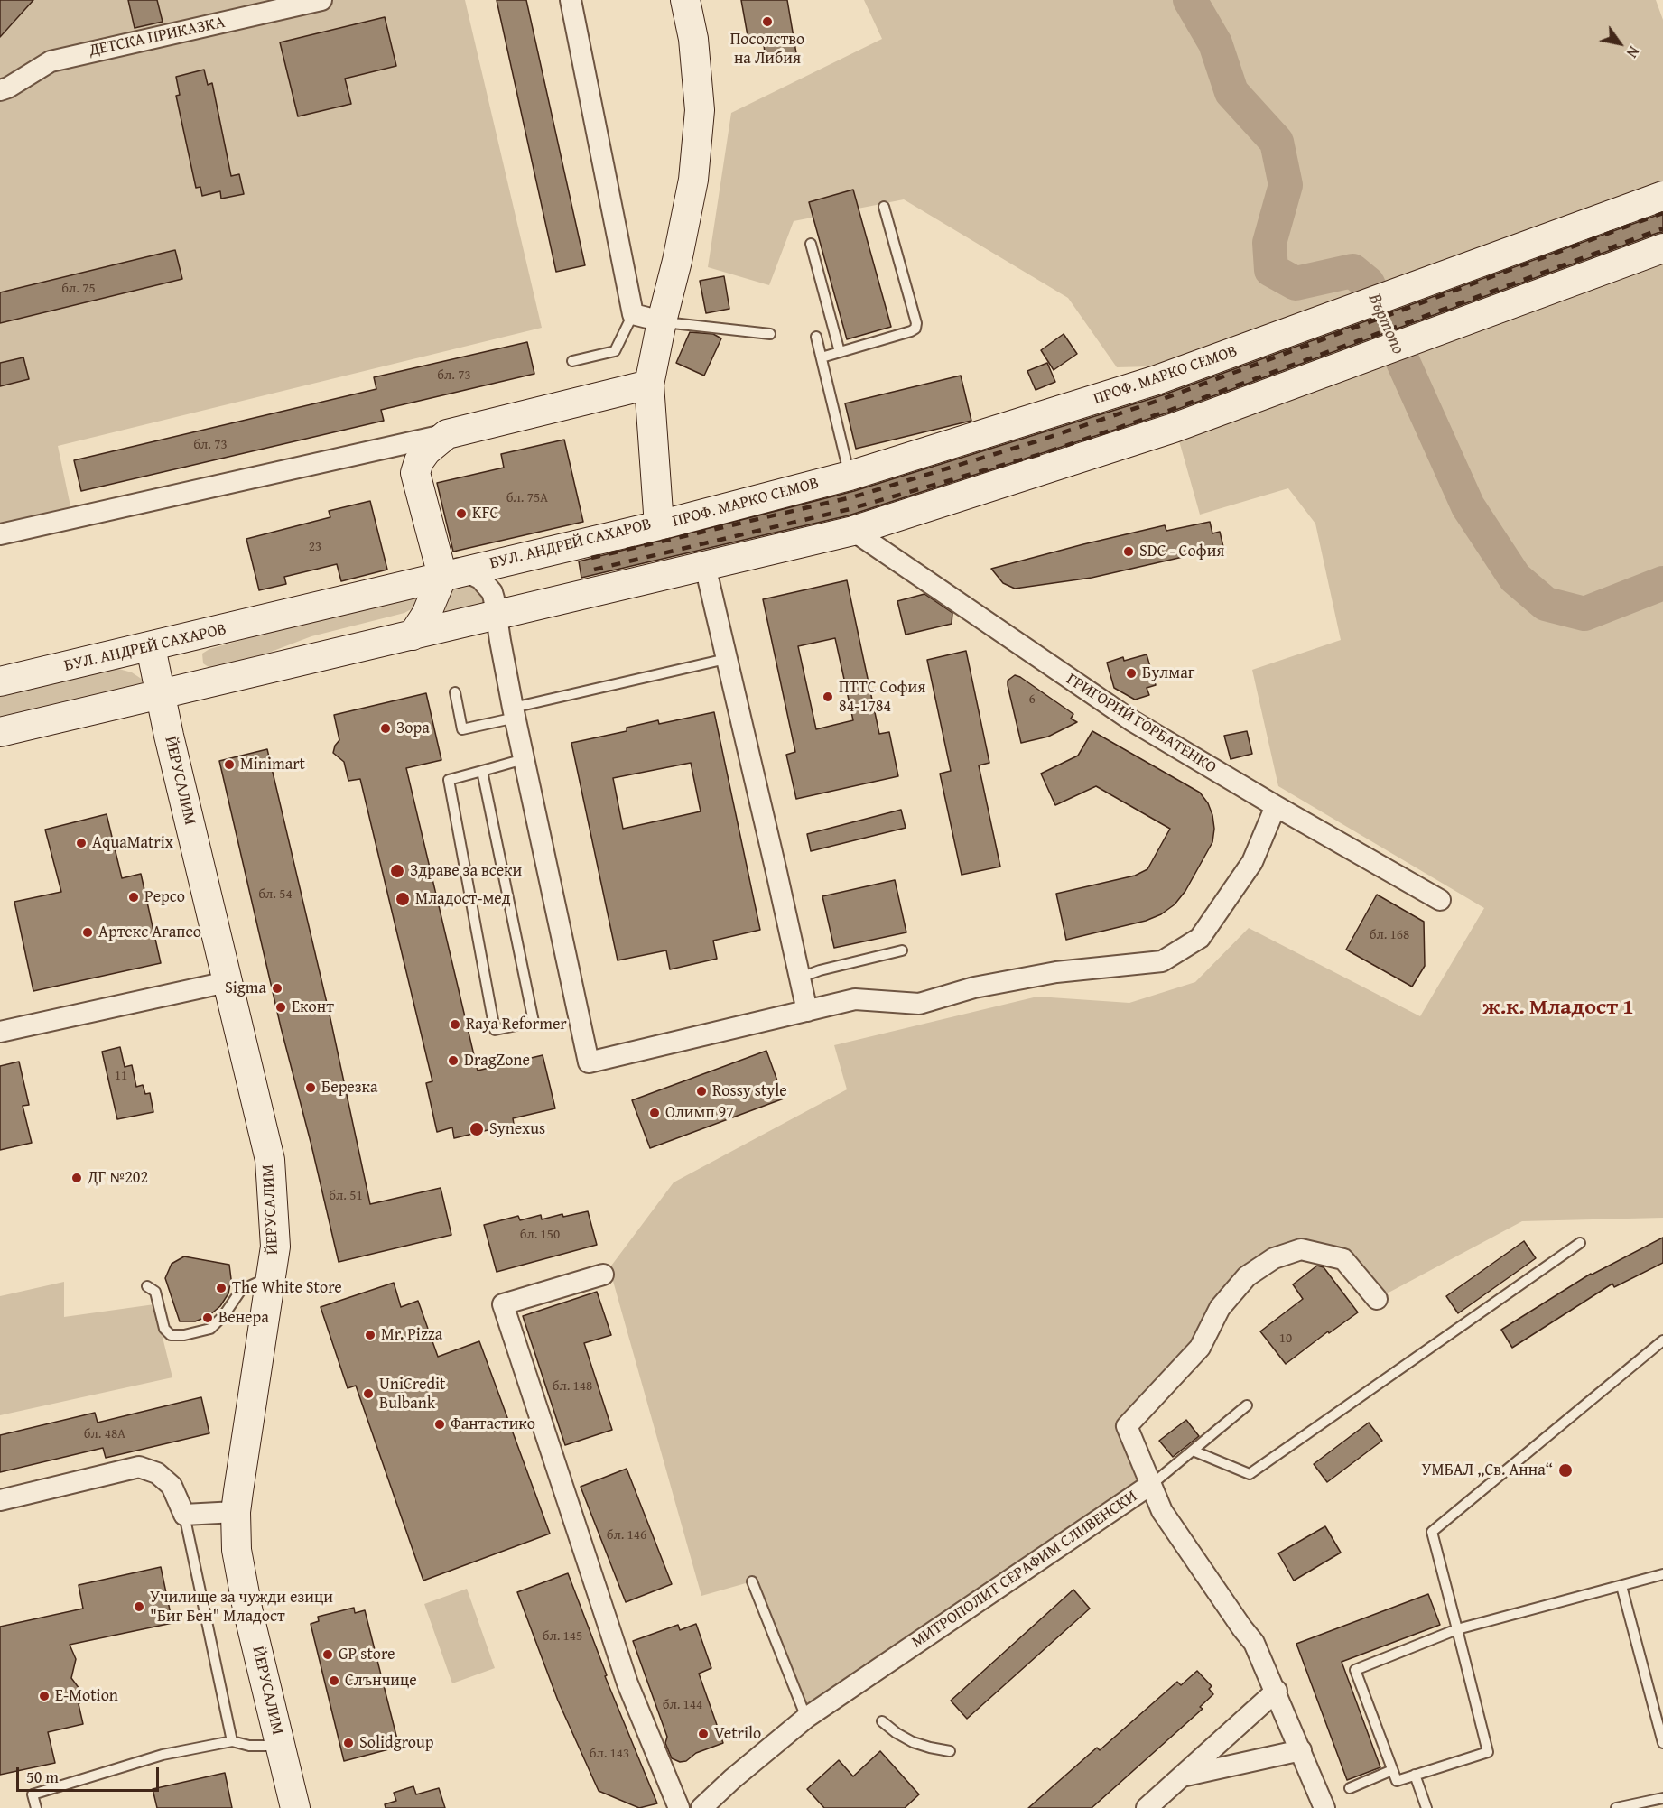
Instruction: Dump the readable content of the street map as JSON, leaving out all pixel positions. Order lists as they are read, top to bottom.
{
  "streets": {
    "main road": ["ПРОФ. МАРКО СЕМОВ", "БУЛ. АНДРЕЙ САХАРОВ", "ЙЕРУСАЛИМ"],
    "street": ["ДЕТСКА ПРИКАЗКА", "ГРИГОРИЙ ГОРБАТЕНКО", "МИТРОПОЛИТ СЕРАФИМ СЛИВЕНСКИ"]
  },
  "crossings": [
    ["ПРОФ. МАРКО СЕМОВ", "БУЛ. АНДРЕЙ САХАРОВ"],
    ["БУЛ. АНДРЕЙ САХАРОВ", "ЙЕРУСАЛИМ"]
  ],
  "districts": ["ж.к. Младост 1"],
  "water": ["Въртопо"],
  "places": [
    "Посолство на Либия",
    "KFC",
    "SDC - София",
    "Булмаг",
    "ПТТС София 84-1784",
    "Зора",
    "Minimart",
    "AquaMatrix",
    "Здраве за всеки",
    "Pepco",
    "Младост-мед",
    "Артекс Агапео",
    "Sigma",
    "Еконт",
    "Raya Reformer",
    "DragZone",
    "Березка",
    "Rossy style",
    "Олимп 97",
    "Synexus",
    "ДГ №202",
    "The White Store",
    "Венера",
    "Mr. Pizza",
    "UniCredit Bulbank",
    "Фантастико",
    "УМБАЛ „Св. Анна“",
    "Училище за чужди езици \"Биг Бен\" Младост",
    "GP store",
    "Слънчице",
    "E-Motion",
    "Vetrilo",
    "Solidgroup"
  ],
  "house_numbers": [
    "бл. 75",
    "бл. 73",
    "бл. 73",
    "бл. 75А",
    "23",
    "6",
    "бл. 54",
    "бл. 168",
    "11",
    "бл. 51",
    "бл. 150",
    "10",
    "бл. 148",
    "бл. 48А",
    "бл. 146",
    "бл. 145",
    "бл. 144",
    "бл. 143"
  ],
  "scale_bar": "50 m",
  "north": "bottom right"
}
